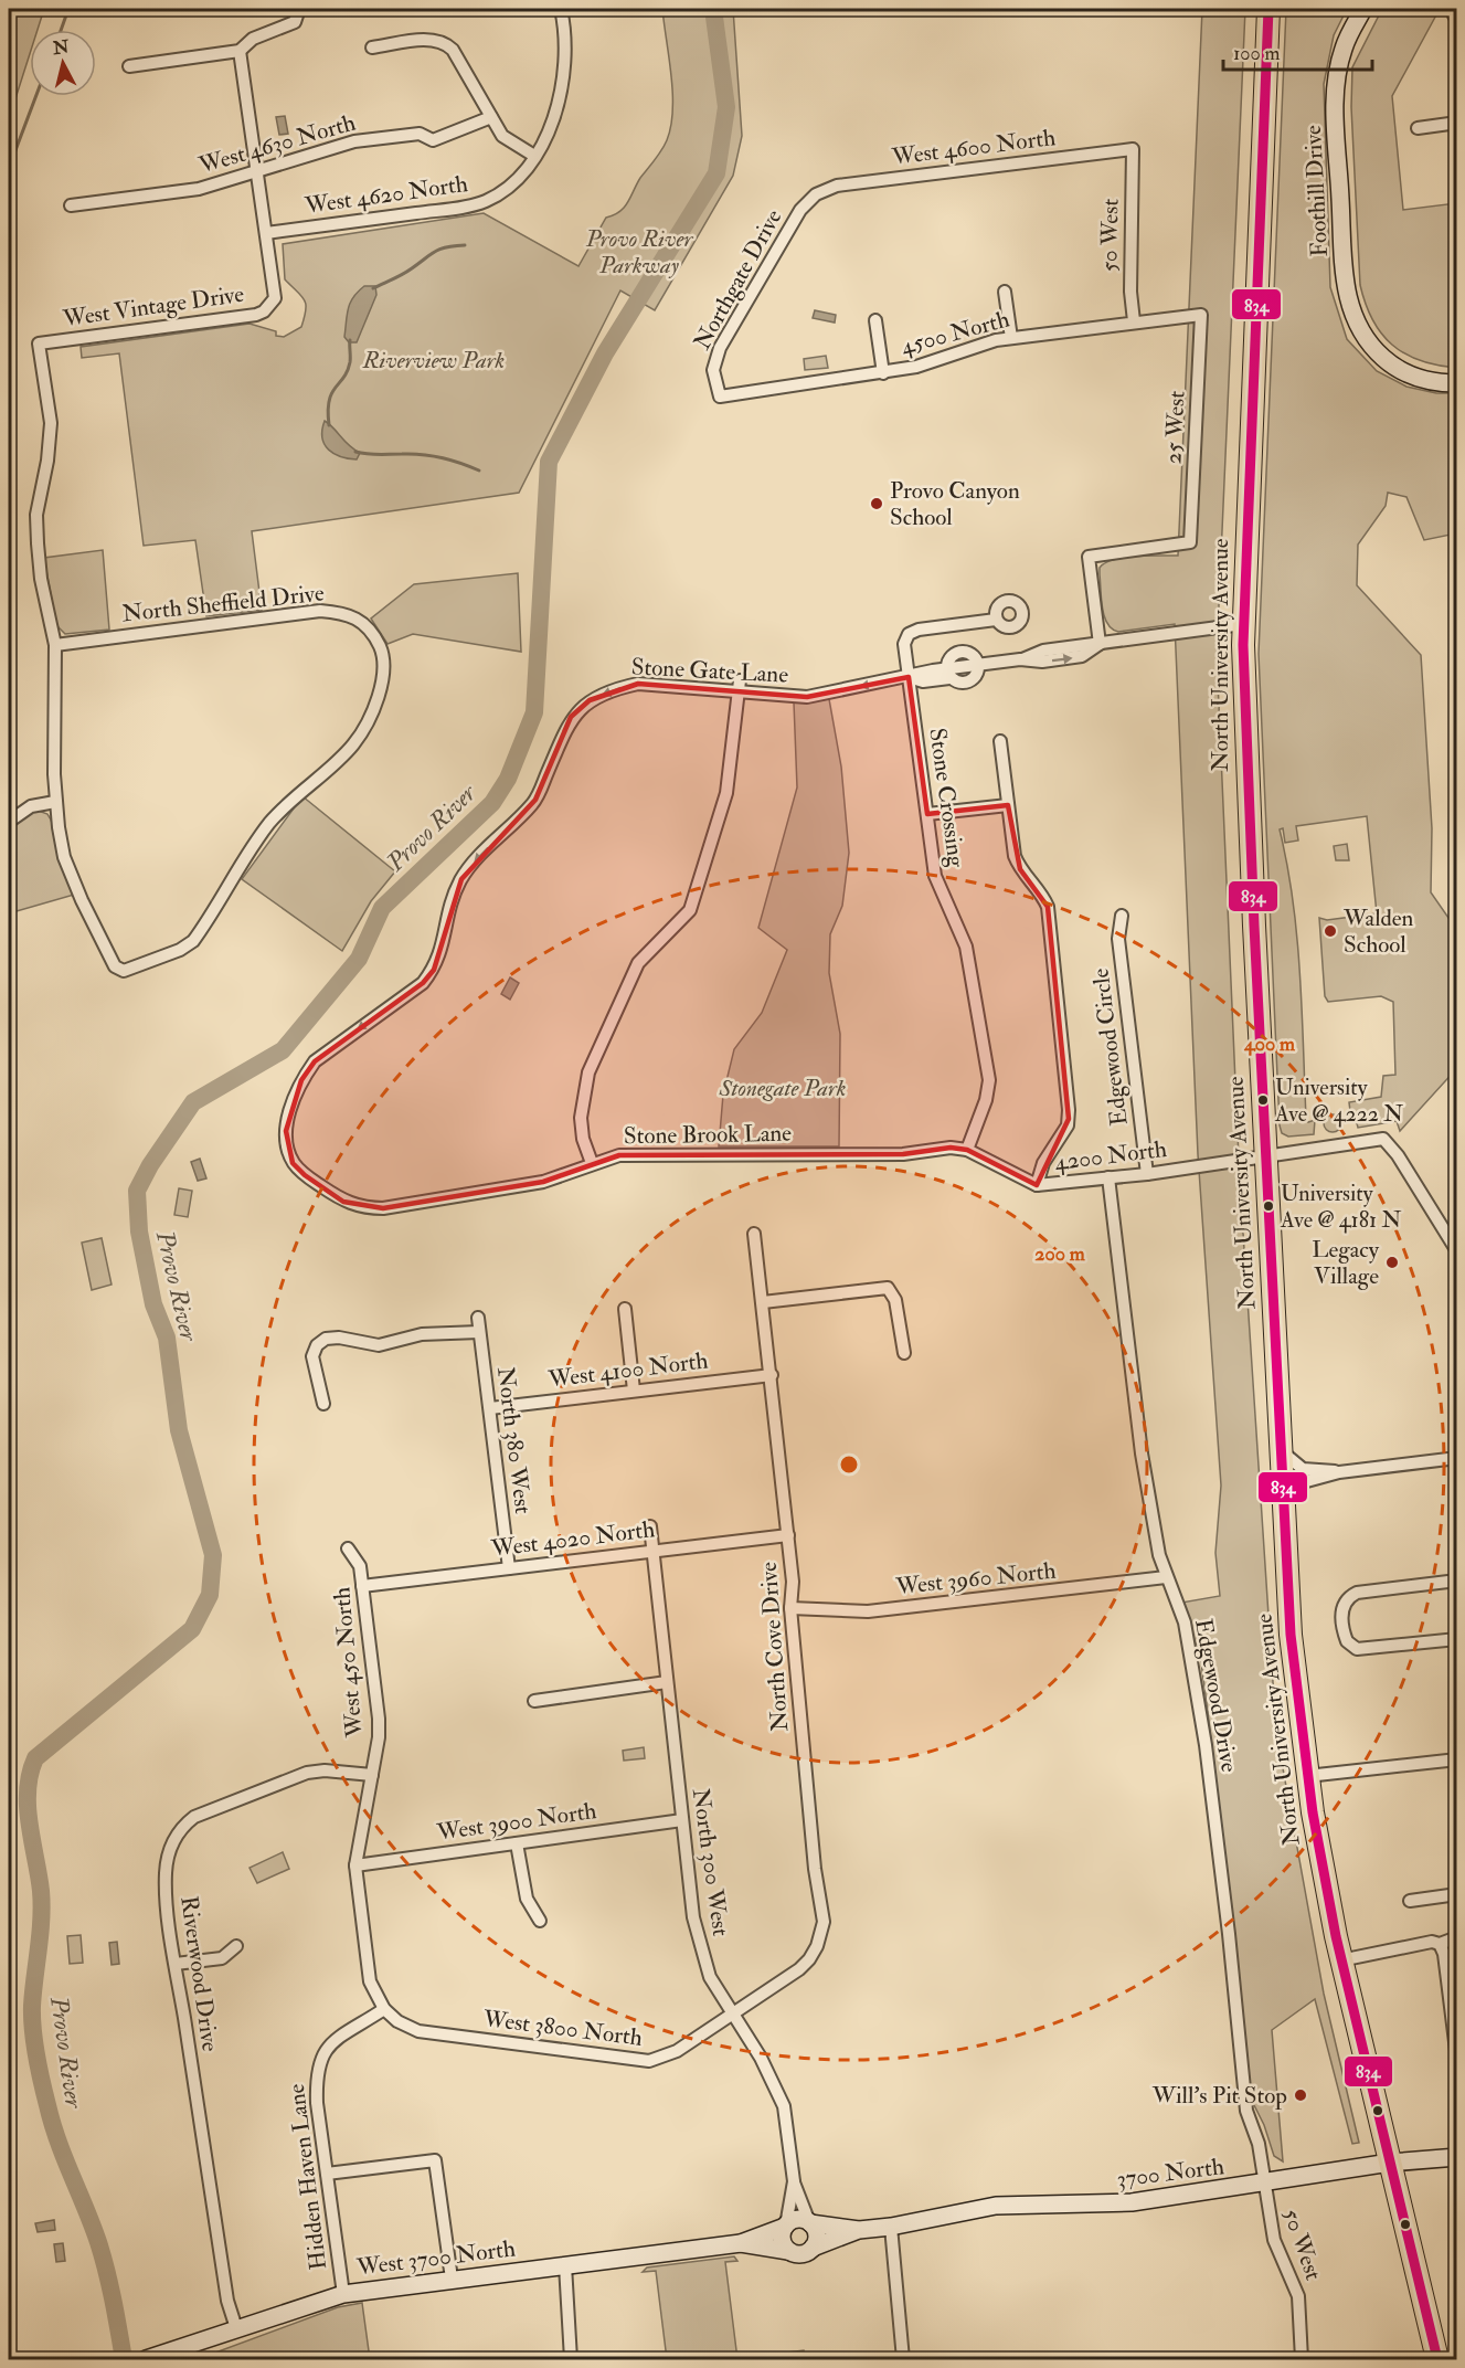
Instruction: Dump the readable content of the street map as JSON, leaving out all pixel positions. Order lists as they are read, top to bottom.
{
  "streets": {
    "highway": ["North University Avenue"],
    "main road": ["Foothill Drive", "3700 North", "West 3700 North"],
    "street": [
      "West 4630 North",
      "West 4600 North",
      "West 4620 North",
      "50 West",
      "Northgate Drive",
      "West Vintage Drive",
      "4500 North",
      "25 West",
      "North Sheffield Drive",
      "Stone Gate Lane",
      "Stone Crossing",
      "Edgewood Circle",
      "Stone Brook Lane",
      "4200 North",
      "West 4100 North",
      "North 380 West",
      "West 4020 North",
      "West 3960 North",
      "North Cove Drive",
      "West 450 North",
      "Edgewood Drive",
      "West 3900 North",
      "North 300 West",
      "Riverwood Drive",
      "West 3800 North",
      "Hidden Haven Lane"
    ]
  },
  "crossings": [
    ["West 4600 North", "50 West"],
    ["West 4600 North", "Northgate Drive"],
    ["West 4620 North", "West Vintage Drive"],
    ["50 West", "4500 North"],
    ["50 West", "Edgewood Drive"],
    ["50 West", "3700 North"],
    ["Northgate Drive", "4500 North"],
    ["West Vintage Drive", "North Sheffield Drive"],
    ["4500 North", "25 West"],
    ["North University Avenue", "4200 North"],
    ["North University Avenue", "3700 North"],
    ["Stone Gate Lane", "Stone Crossing"],
    ["Stone Gate Lane", "Stone Brook Lane"],
    ["Stone Crossing", "Stone Brook Lane"],
    ["Stone Crossing", "4200 North"],
    ["Edgewood Circle", "4200 North"],
    ["Stone Brook Lane", "4200 North"],
    ["4200 North", "Edgewood Drive"],
    ["West 4100 North", "North 380 West"],
    ["West 4100 North", "North Cove Drive"],
    ["North 380 West", "West 4020 North"],
    ["West 4020 North", "North Cove Drive"],
    ["West 4020 North", "West 450 North"],
    ["West 4020 North", "North 300 West"],
    ["West 3960 North", "North Cove Drive"],
    ["West 3960 North", "Edgewood Drive"],
    ["North Cove Drive", "North 300 West"],
    ["North Cove Drive", "West 3800 North"],
    ["West 450 North", "West 3900 North"],
    ["West 450 North", "Riverwood Drive"],
    ["West 450 North", "West 3800 North"],
    ["West 450 North", "Hidden Haven Lane"],
    ["Edgewood Drive", "3700 North"],
    ["West 3900 North", "North 300 West"],
    ["North 300 West", "West 3800 North"],
    ["North 300 West", "West 3700 North"],
    ["Riverwood Drive", "West 3700 North"],
    ["West 3800 North", "Hidden Haven Lane"],
    ["Hidden Haven Lane", "West 3700 North"]
  ],
  "one_way": ["Stone Gate Lane"],
  "water": ["Provo River"],
  "parks": ["Provo River Parkway", "Riverview Park", "Stonegate Park"],
  "places": [
    "Provo Canyon School",
    "Walden School",
    "University Ave @ 4222 N",
    "University Ave @ 4181 N",
    "Legacy Village",
    "Will's Pit Stop"
  ],
  "lines": ["transit line 834"],
  "scale_bar": "100 m",
  "north": "top",
  "rings": ["400 m", "200 m"]
}
